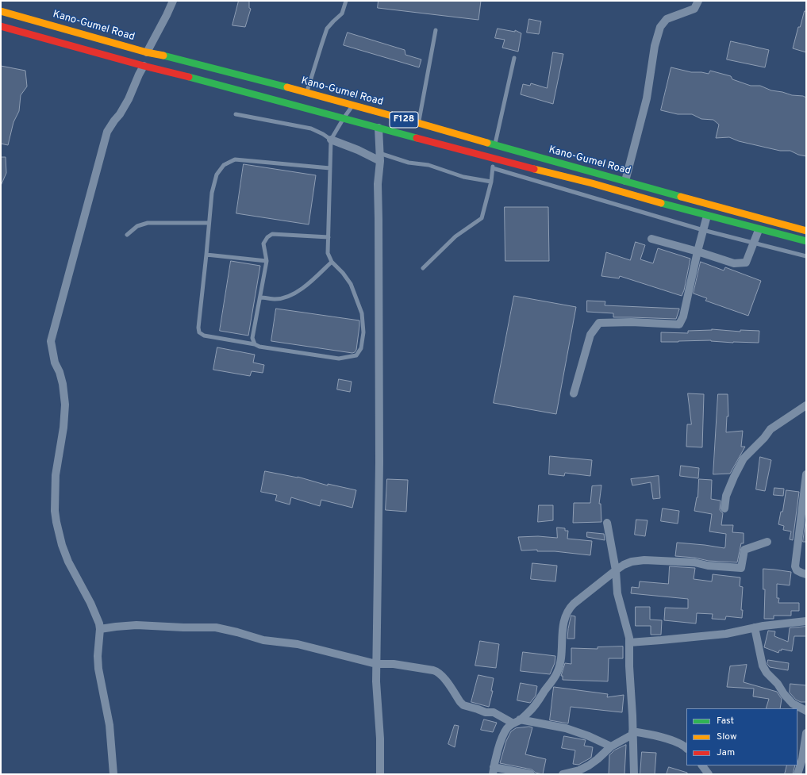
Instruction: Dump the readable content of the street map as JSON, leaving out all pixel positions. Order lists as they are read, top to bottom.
{
  "streets": {
    "main road": ["Kano-Gumel Road", "F128"]
  },
  "legend": ["Fast", "Slow", "Jam"]
}
